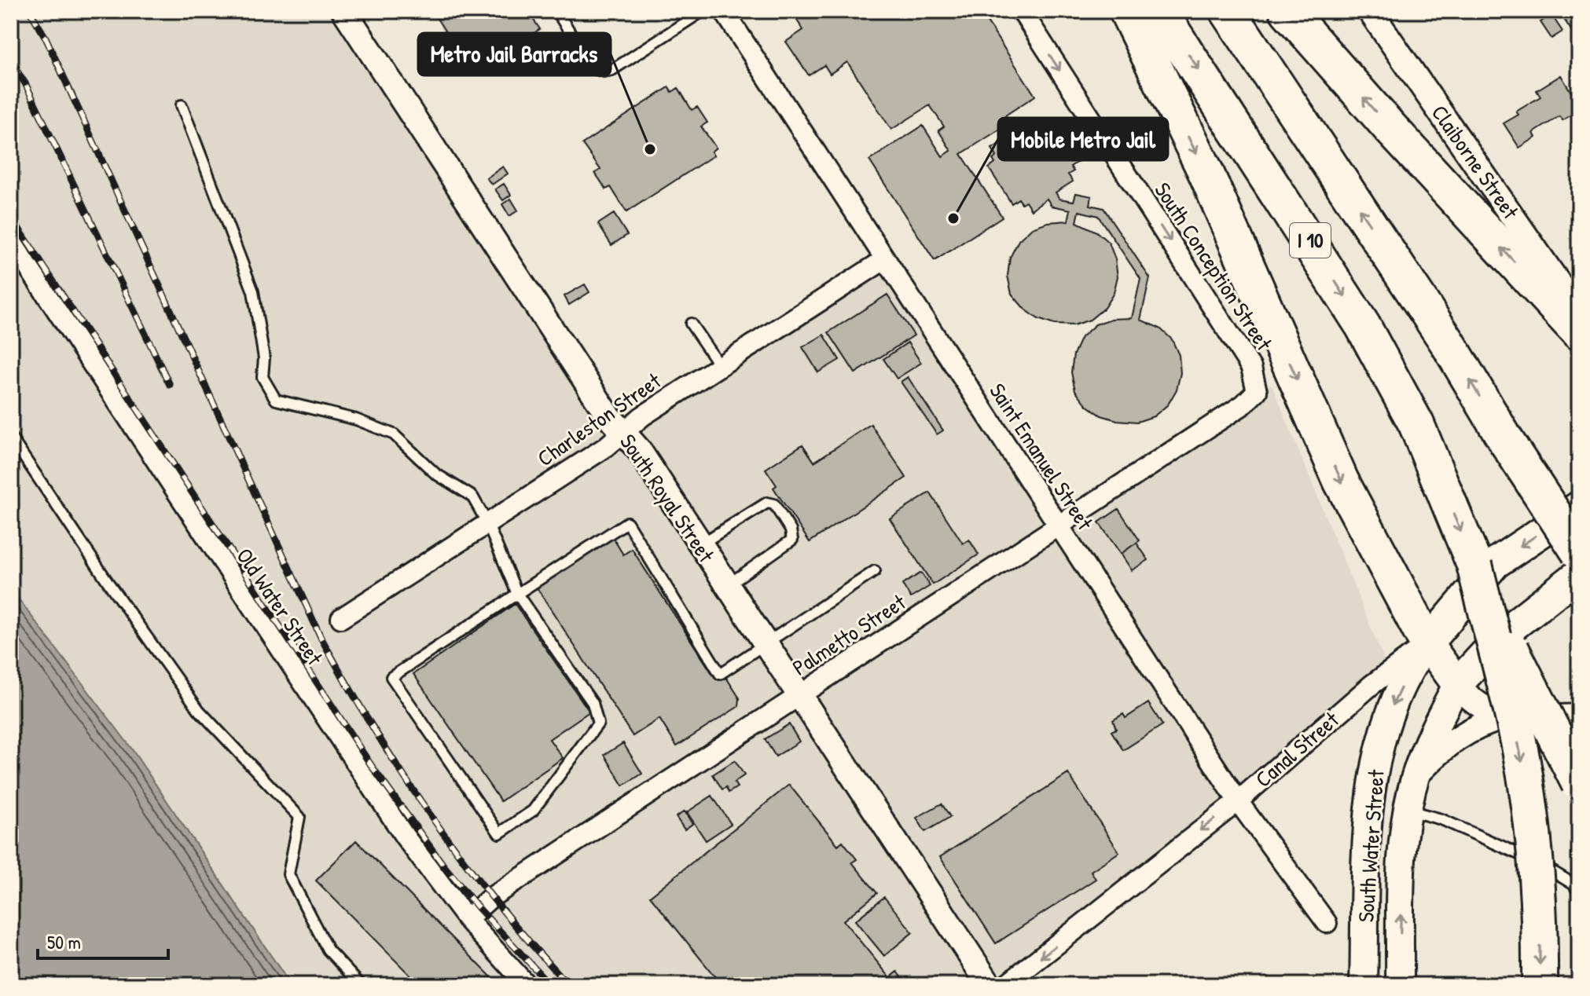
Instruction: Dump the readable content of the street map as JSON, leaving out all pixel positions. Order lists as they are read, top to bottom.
{
  "streets": {
    "highway": ["I 10"],
    "main road": ["Canal Street", "South Water Street"],
    "street": [
      "Claiborne Street",
      "South Conception Street",
      "Charleston Street",
      "Saint Emanuel Street",
      "South Royal Street",
      "Old Water Street",
      "Palmetto Street"
    ]
  },
  "crossings": [
    ["South Conception Street", "Palmetto Street"],
    ["Charleston Street", "Saint Emanuel Street"],
    ["Charleston Street", "South Royal Street"],
    ["Saint Emanuel Street", "Palmetto Street"],
    ["Saint Emanuel Street", "Canal Street"],
    ["South Royal Street", "Palmetto Street"],
    ["Old Water Street", "Palmetto Street"],
    ["Canal Street", "South Water Street"]
  ],
  "one_way": ["South Conception Street"],
  "places": ["Metro Jail Barracks", "Mobile Metro Jail"],
  "scale_bar": "50 m"
}
